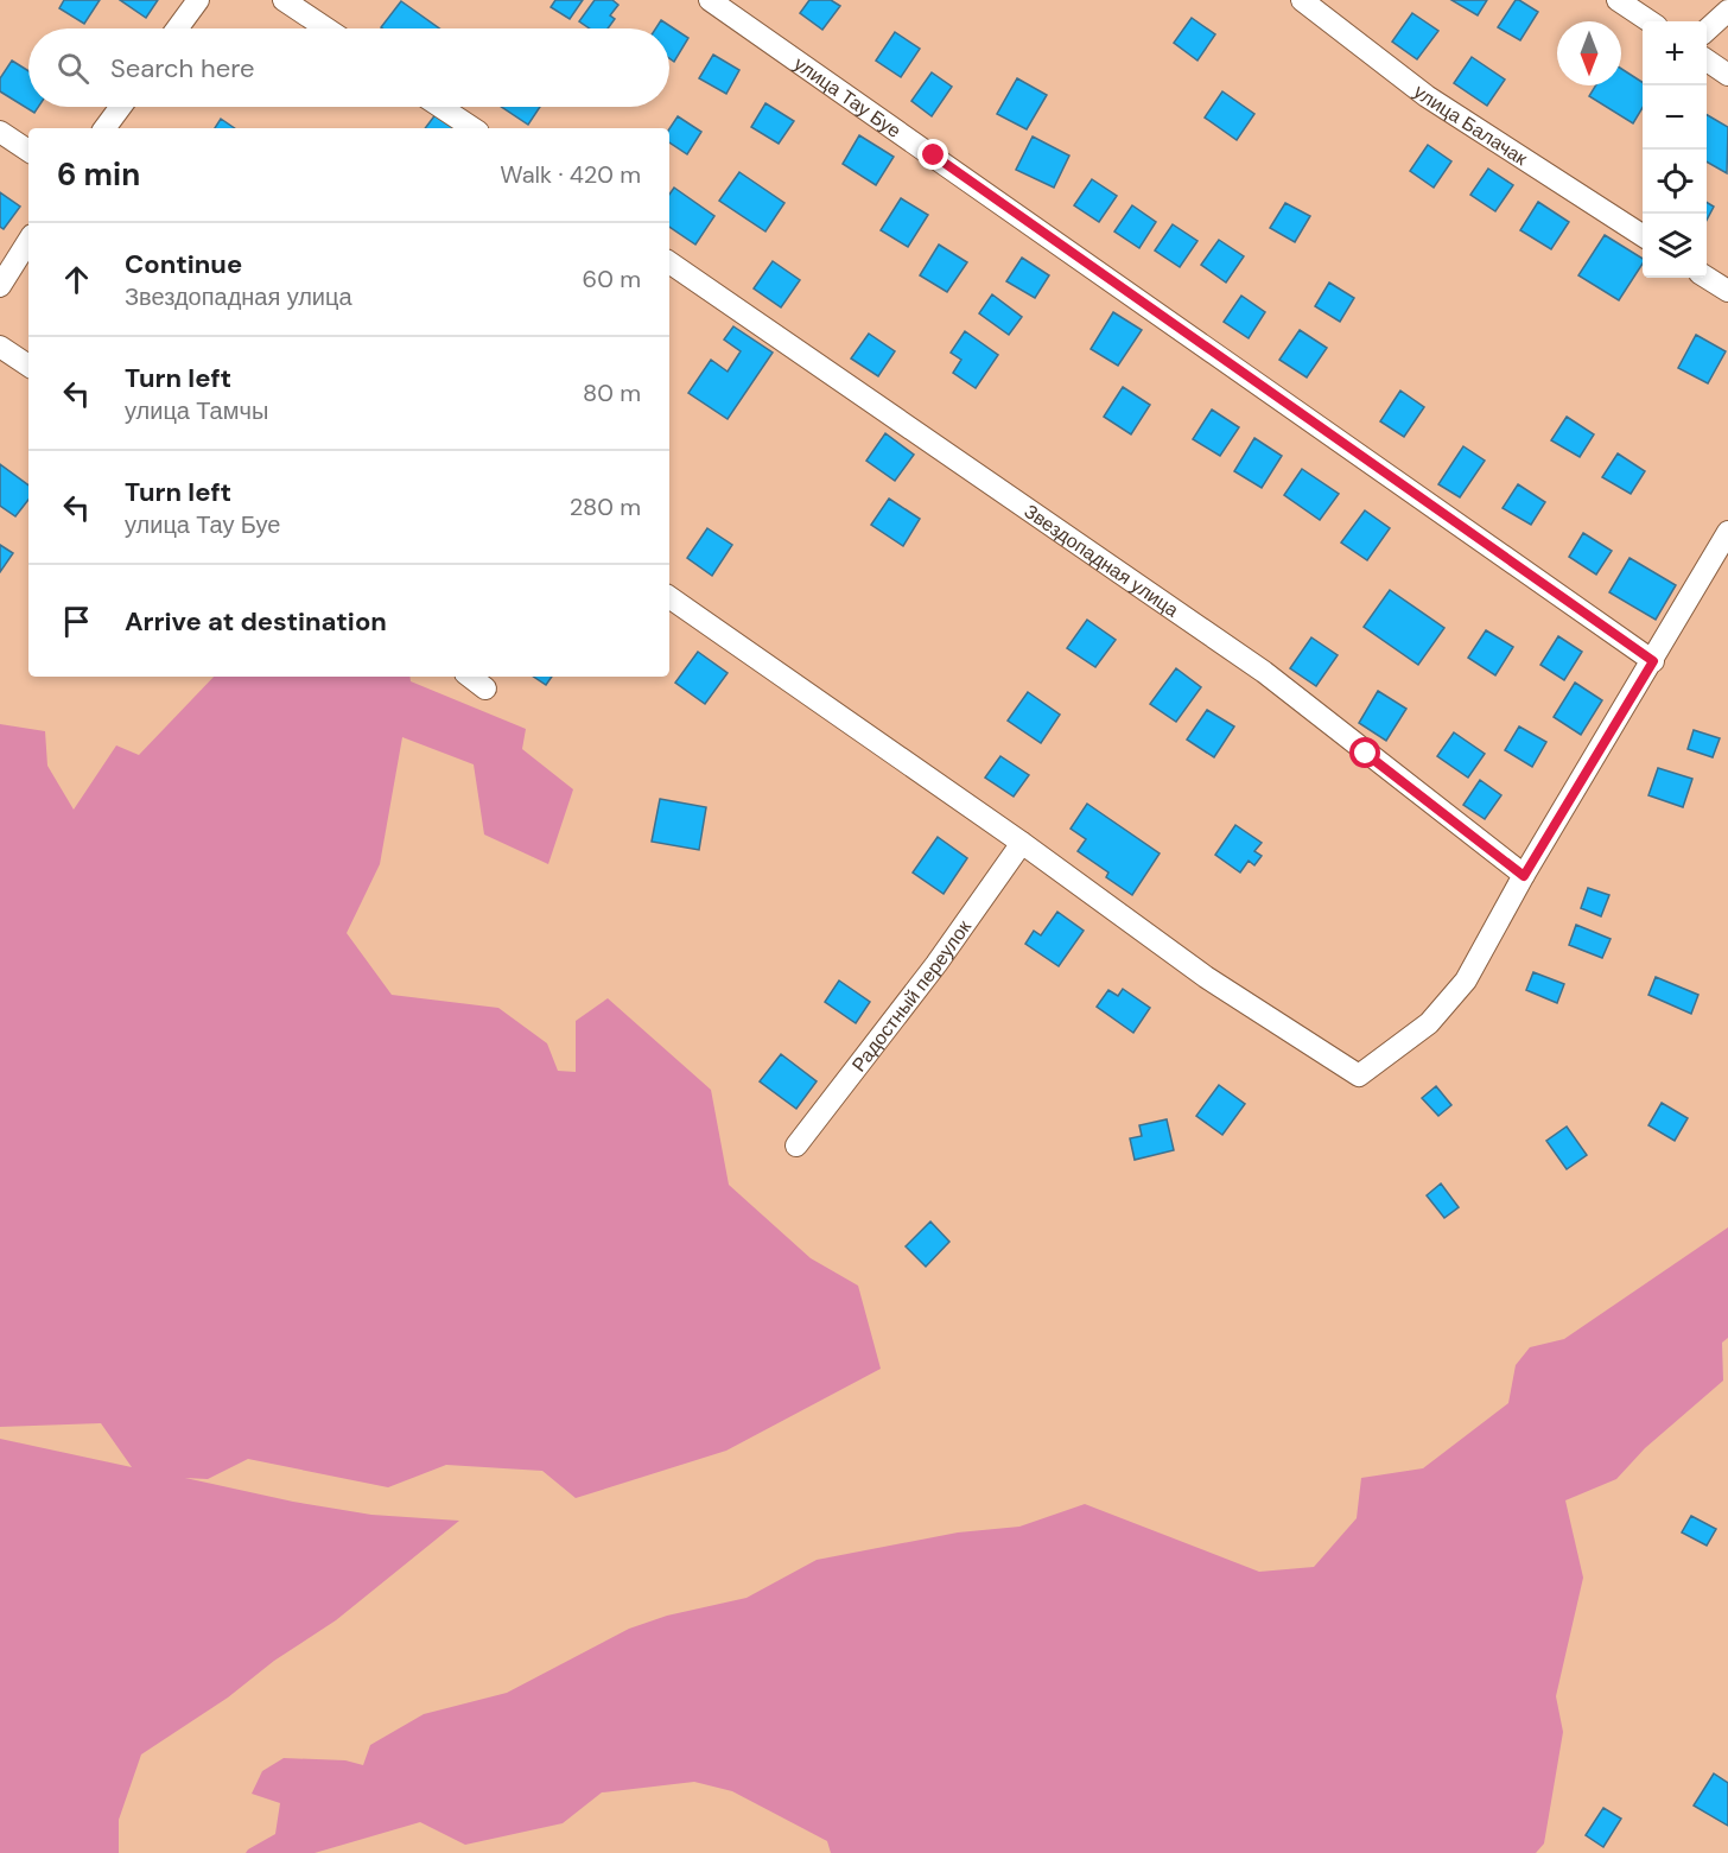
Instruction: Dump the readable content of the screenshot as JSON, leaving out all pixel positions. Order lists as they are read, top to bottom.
{
  "streets": {
    "street": [
      "улица Тау Буе",
      "улица Балачак",
      "Звездопадная улица",
      "Радостный переулок"
    ]
  },
  "north": "bottom",
  "page": {
    "map_buttons": ["+", "−"],
    "search": "Search here",
    "heading": ["6 min", "Walk · 420 m"],
    "list": [
      ["Continue", "Звездопадная улица", "60 m"],
      ["Turn left", "улица Тамчы", "80 m"],
      ["Turn left", "улица Тау Буе", "280 m"],
      "Arrive at destination"
    ]
  }
}
